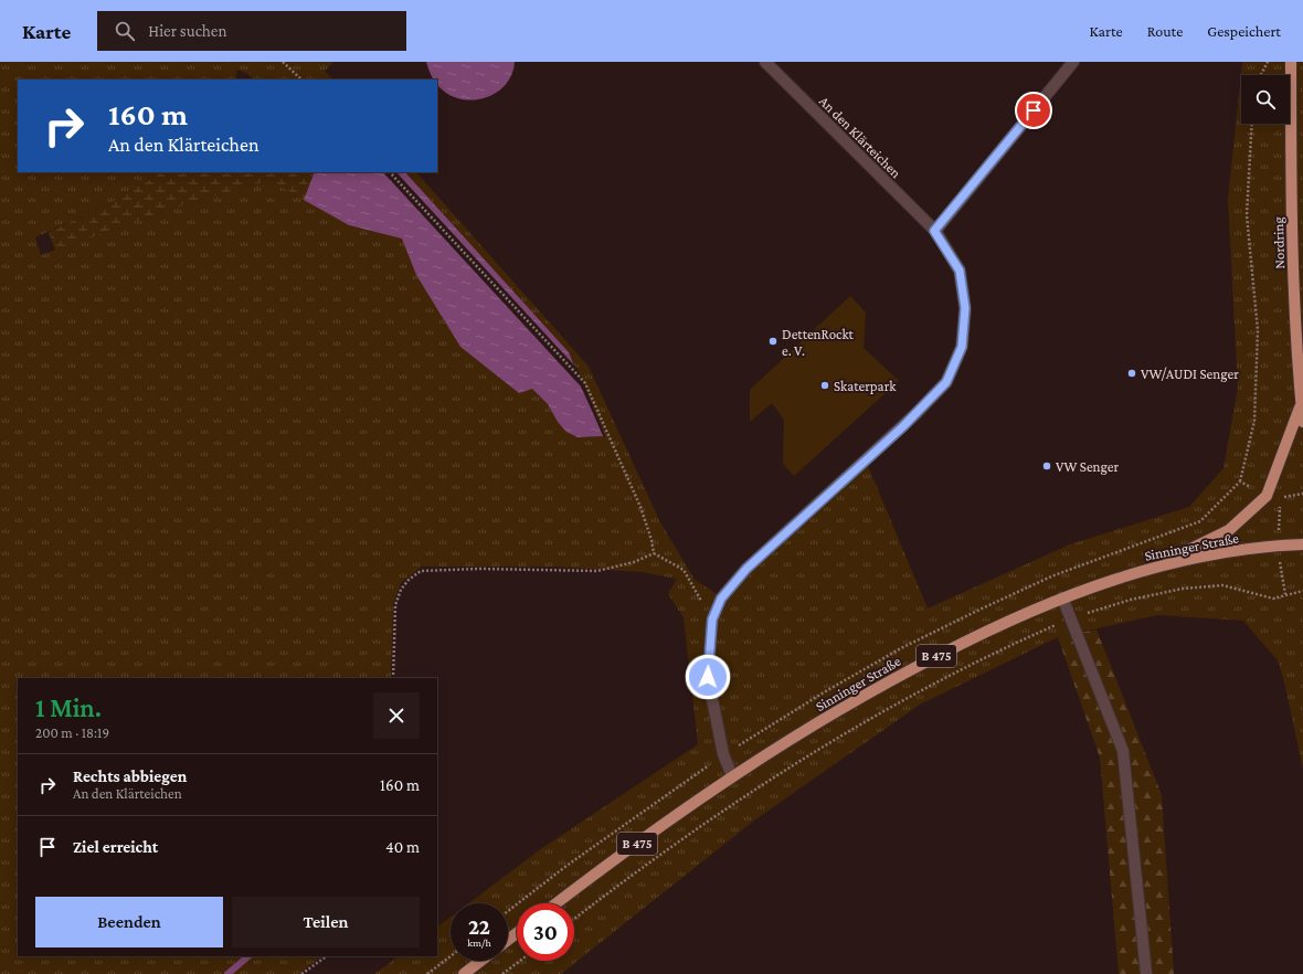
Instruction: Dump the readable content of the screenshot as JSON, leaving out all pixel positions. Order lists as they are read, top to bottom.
{
  "streets": {
    "main road": ["Nordring", "Sinninger Straße", "B 475"],
    "street": ["An den Klärteichen"]
  },
  "crossings": [
    ["An den Klärteichen", "Sinninger Straße"],
    ["Nordring", "B 475"],
    ["Sinninger Straße", "B 475"]
  ],
  "places": [
    "DettenRockt e. V.",
    "VW/AUDI Senger",
    "Skaterpark",
    "VW Senger"
  ],
  "page": {
    "header": "Karte",
    "search": "Hier suchen",
    "nav": ["Karte", "Route", "Gespeichert"],
    "turn": ["160 m", "An den Klärteichen"],
    "heading": ["1 Min.", "200 m · 18:19"],
    "list": [
      {
        "name": "Rechts abbiegen",
        "note": "An den Klärteichen",
        "value": "160 m"
      },
      {
        "name": "Ziel erreicht",
        "value": "40 m"
      }
    ],
    "buttons": ["Beenden", "Teilen"],
    "speed": "22 km/h",
    "limit": "30"
  }
}
